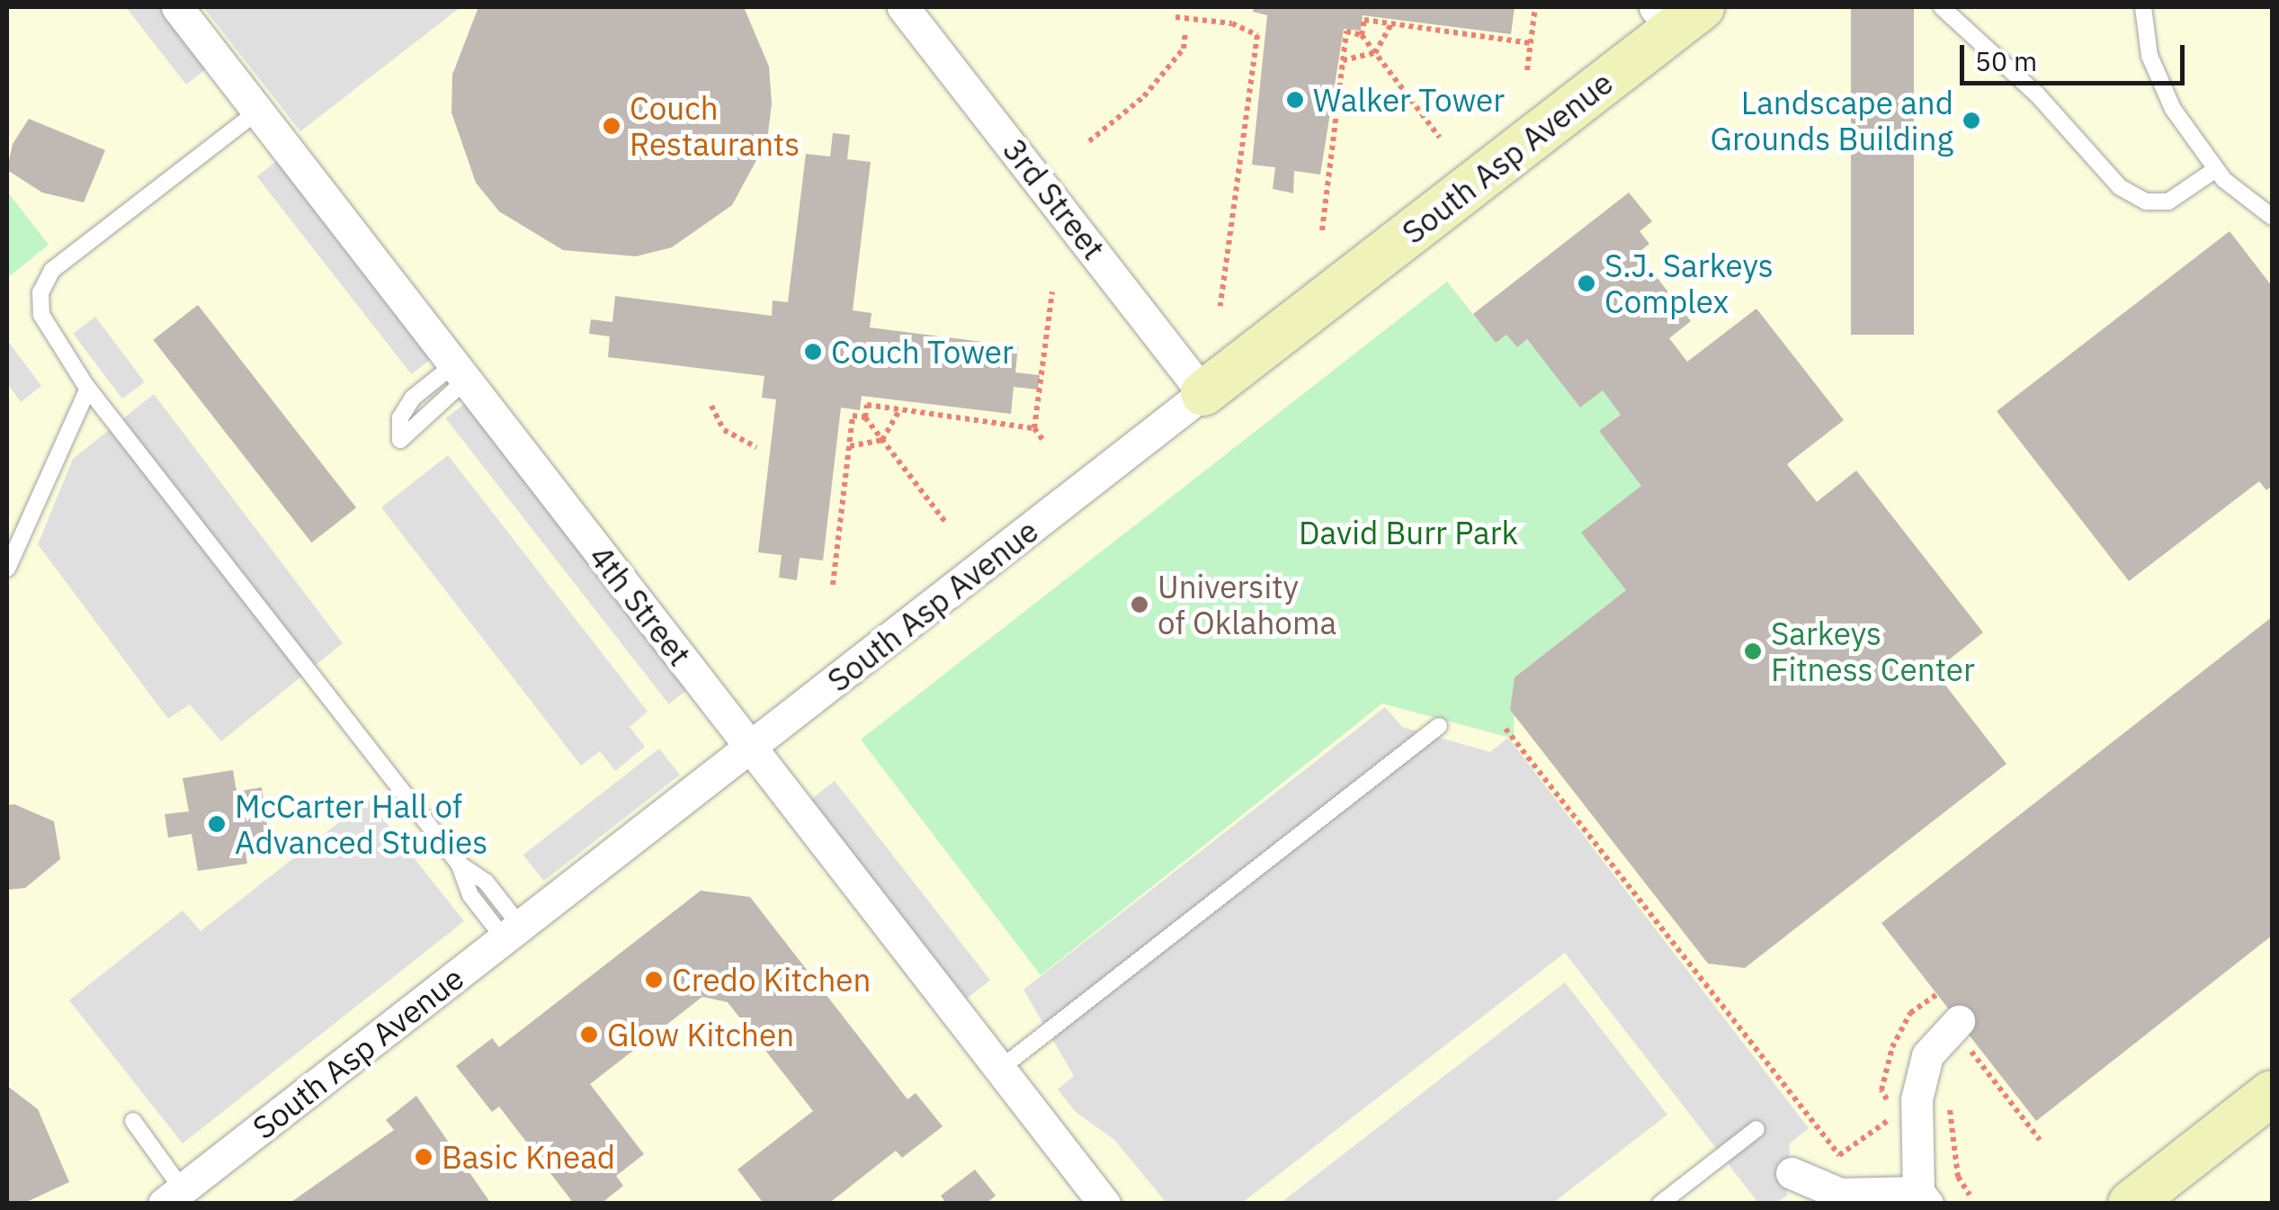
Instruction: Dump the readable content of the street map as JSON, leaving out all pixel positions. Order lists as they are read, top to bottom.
{
  "streets": {
    "street": ["South Asp Avenue", "3rd Street", "4th Street"]
  },
  "crossings": [
    ["South Asp Avenue", "3rd Street"],
    ["South Asp Avenue", "4th Street"]
  ],
  "parks": ["David Burr Park"],
  "places": [
    "Walker Tower",
    "Landscape and Grounds Building",
    "Couch Restaurants",
    "S.J. Sarkeys Complex",
    "Couch Tower",
    "University of Oklahoma",
    "Sarkeys Fitness Center",
    "McCarter Hall of Advanced Studies",
    "Credo Kitchen",
    "Glow Kitchen",
    "Basic Knead"
  ],
  "scale_bar": "50 m"
}
